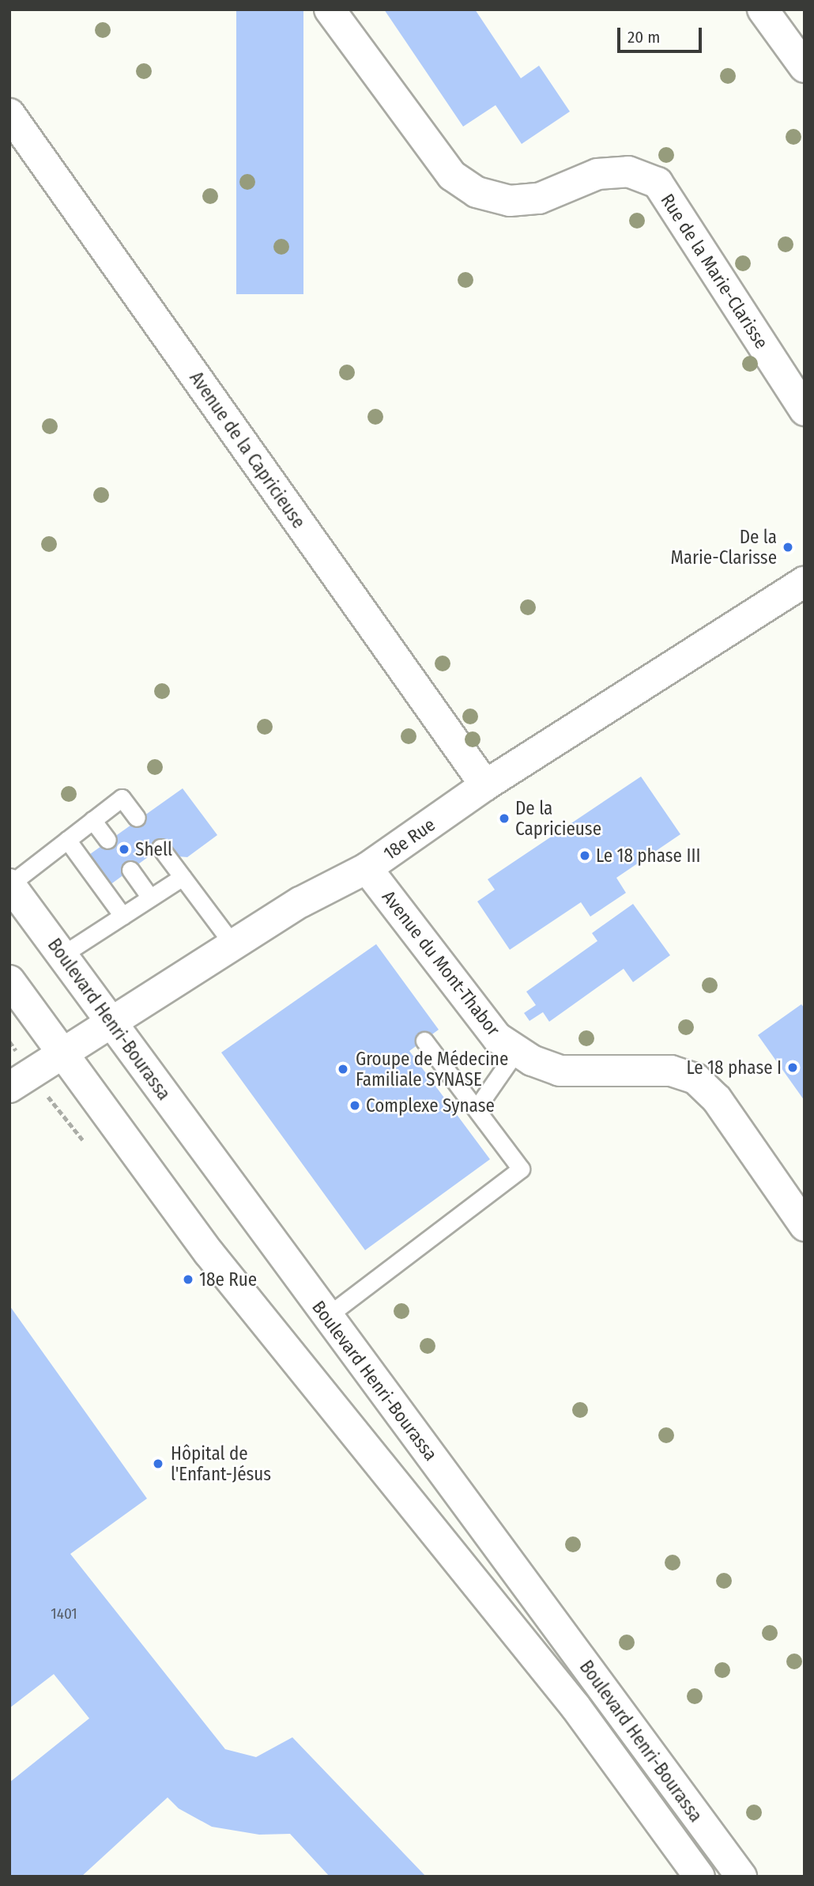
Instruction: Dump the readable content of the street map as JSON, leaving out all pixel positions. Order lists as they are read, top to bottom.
{
  "streets": {
    "main road": [
      "Rue de la Marie-Clarisse",
      "Avenue de la Capricieuse",
      "18e Rue",
      "Avenue du Mont-Thabor",
      "Boulevard Henri-Bourassa"
    ]
  },
  "crossings": [
    ["Avenue de la Capricieuse", "18e Rue"],
    ["18e Rue", "Avenue du Mont-Thabor"],
    ["18e Rue", "Boulevard Henri-Bourassa"]
  ],
  "places": [
    "De la Marie-Clarisse",
    "De la Capricieuse",
    "Shell",
    "Le 18 phase III",
    "Le 18 phase I",
    "Groupe de Médecine Familiale SYNASE",
    "Complexe Synase",
    "18e Rue",
    "Hôpital de l'Enfant-Jésus"
  ],
  "house_numbers": ["1401"],
  "scale_bar": "20 m"
}
